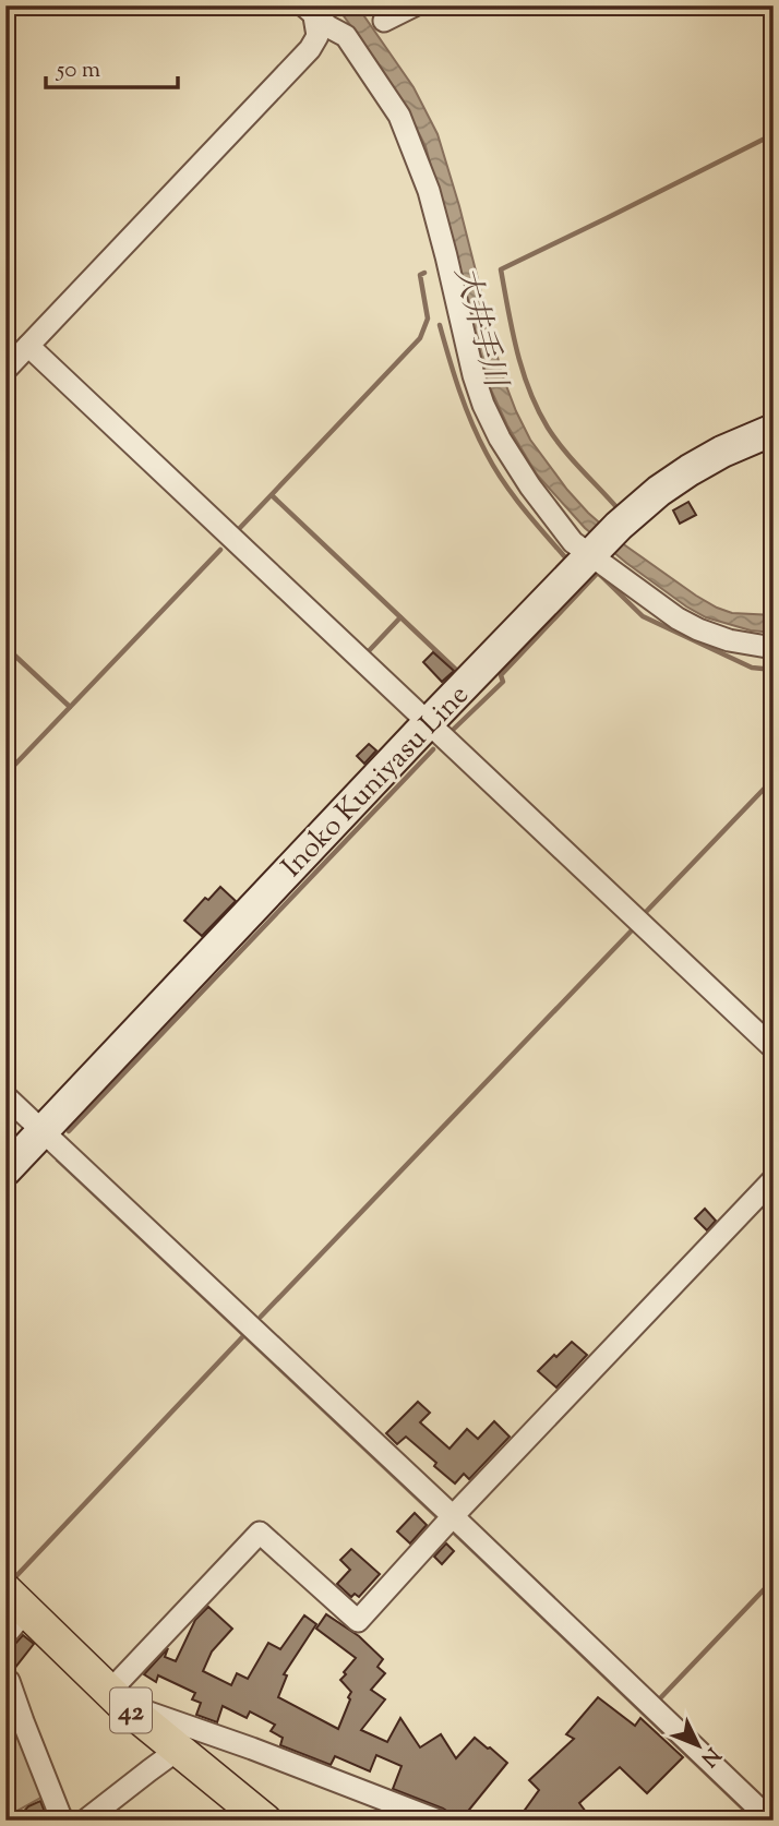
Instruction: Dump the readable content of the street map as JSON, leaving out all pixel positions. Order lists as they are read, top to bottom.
{
  "streets": {
    "main road": ["Inoko Kuniyasu Line", "42"]
  },
  "water": ["大井手川"],
  "scale_bar": "50 m",
  "north": "bottom right"
}
